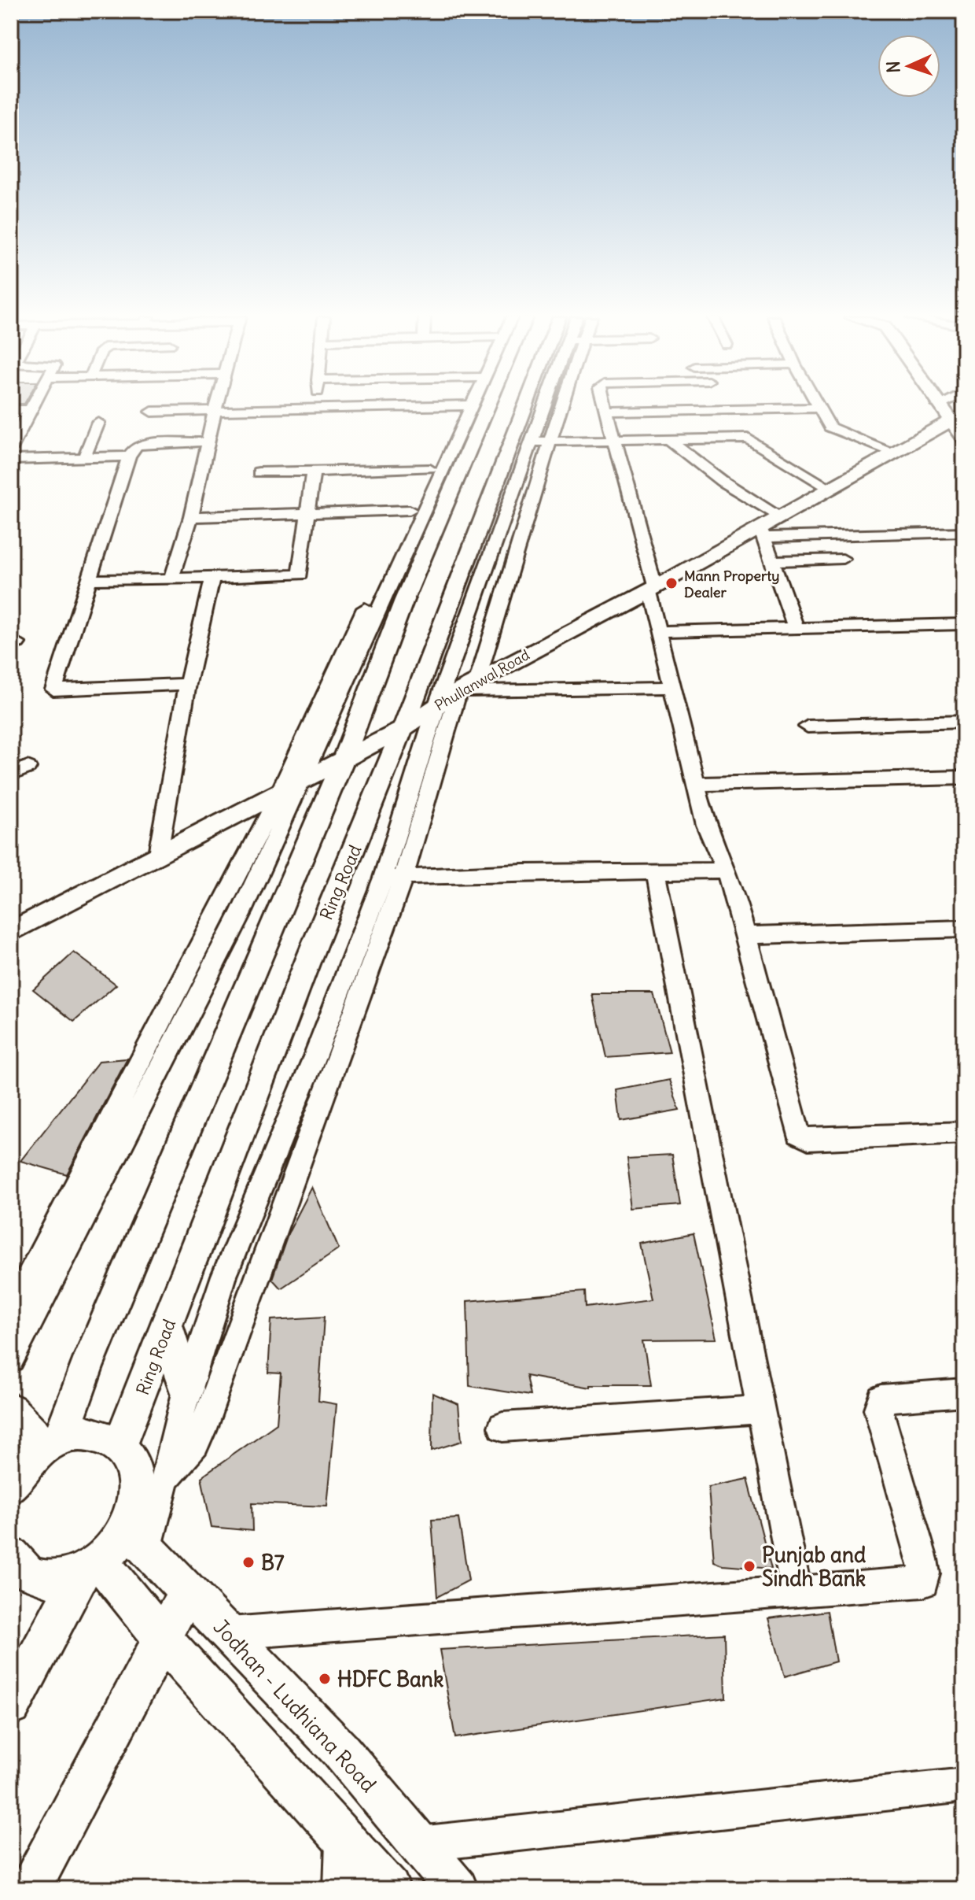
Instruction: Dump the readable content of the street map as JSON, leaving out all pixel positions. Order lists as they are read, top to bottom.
{
  "streets": {
    "street": ["Phullanwal Road", "Ring Road", "Jodhan - Ludhiana Road"]
  },
  "crossings": [
    ["Phullanwal Road", "Ring Road"]
  ],
  "places": [
    "Mann Property Dealer",
    "B7",
    "Punjab and Sindh Bank",
    "HDFC Bank"
  ],
  "north": "left"
}
